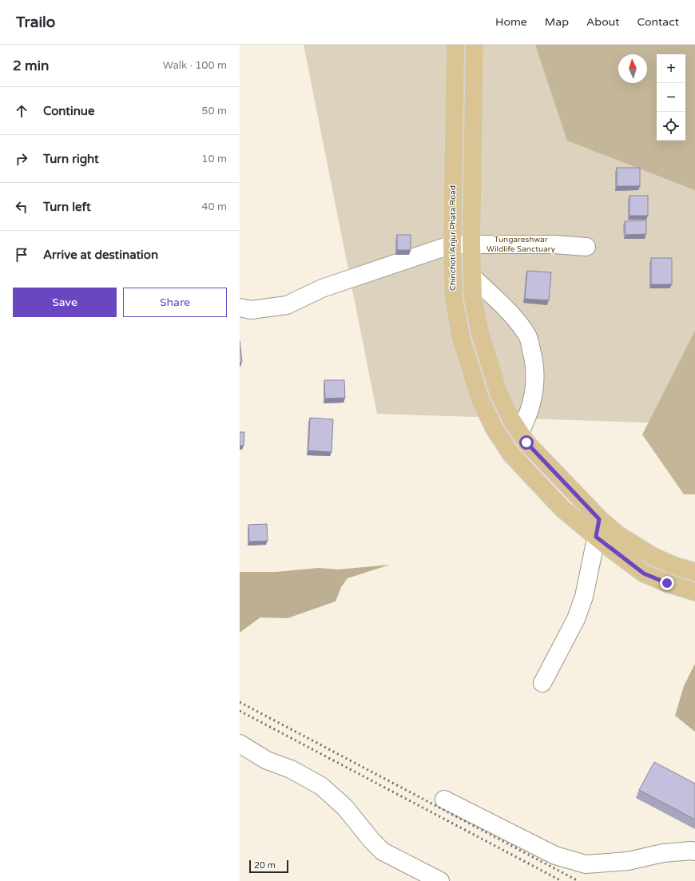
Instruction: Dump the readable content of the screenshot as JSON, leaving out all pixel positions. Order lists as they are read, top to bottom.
{
  "streets": {
    "main road": ["Chinchoti Anjur Phata Road"]
  },
  "parks": ["Tungareshwar Wildlife Sanctuary"],
  "scale_bar": "20 m",
  "north": "top",
  "page": {
    "header": "Trailo",
    "nav": [
      "Home",
      "Map",
      "About",
      "Contact"
    ],
    "heading": ["2 min", "Walk · 100 m"],
    "map_buttons": ["+", "−"],
    "list": [
      ["Continue", "50 m"],
      ["Turn right", "10 m"],
      ["Turn left", "40 m"],
      "Arrive at destination"
    ],
    "buttons": ["Save", "Share"],
    "scale": "20 m"
  }
}
